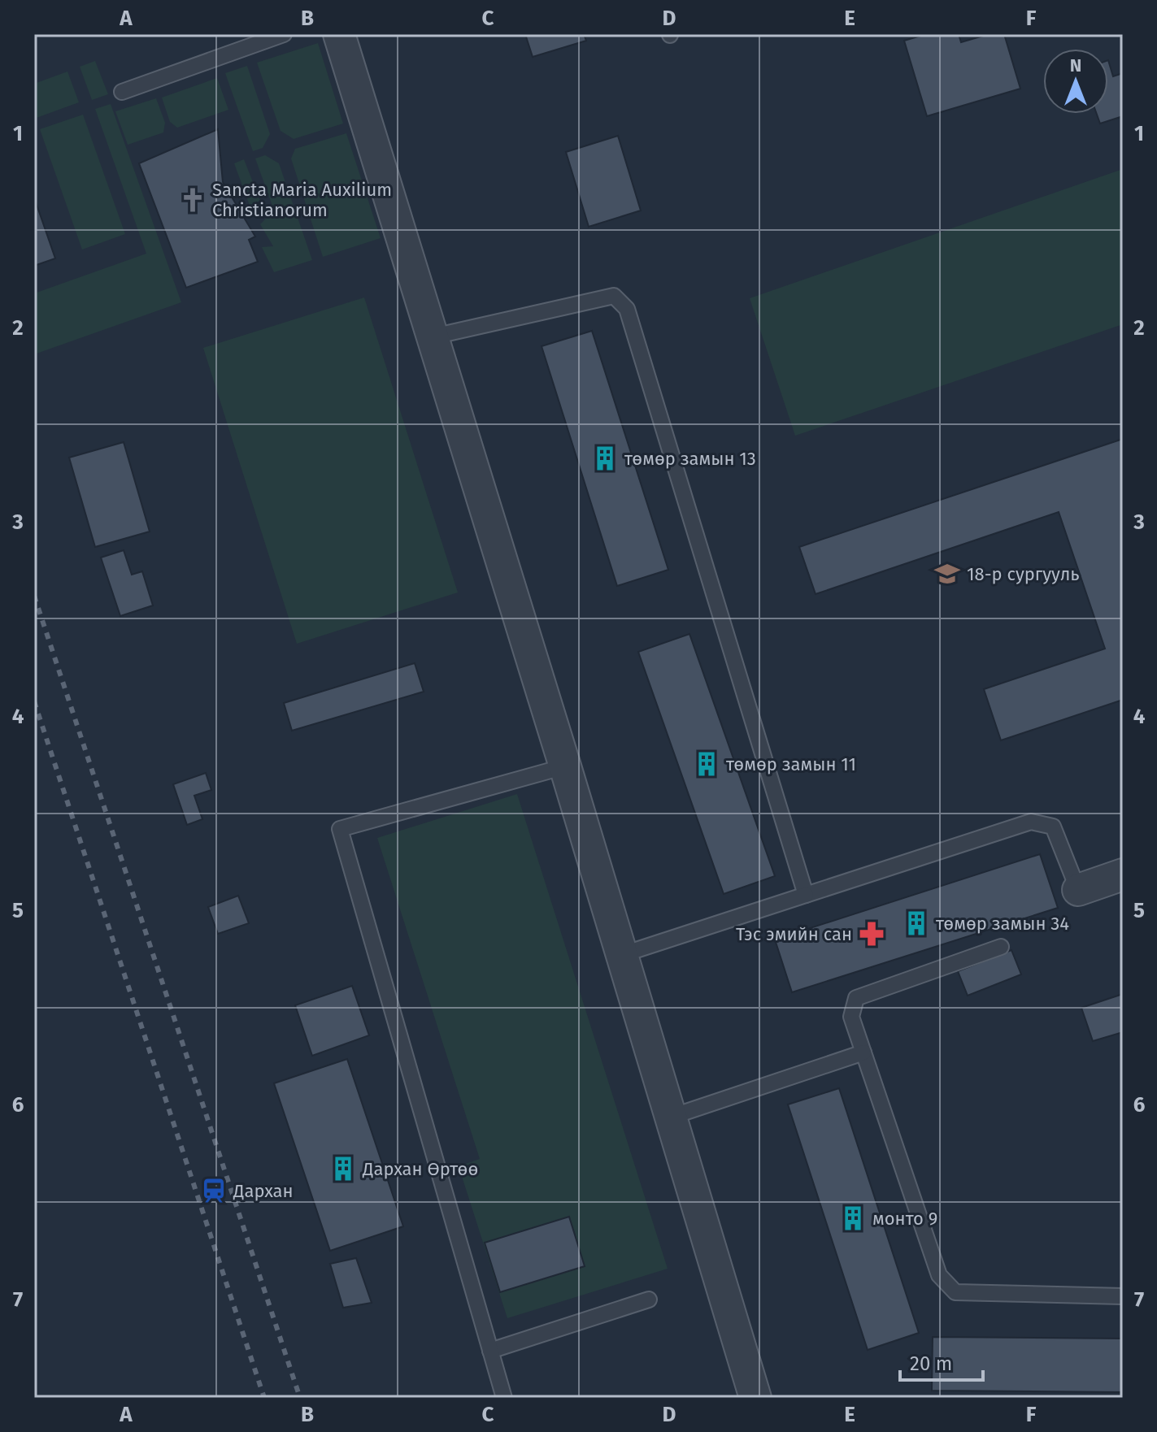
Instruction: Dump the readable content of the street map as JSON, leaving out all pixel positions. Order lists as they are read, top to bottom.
{
  "places": {
    "church": ["Sancta Maria Auxilium Christianorum"],
    "building": [
      "төмөр замын 13",
      "төмөр замын 11",
      "төмөр замын 34",
      "Дархан Өртөө",
      "монто 9"
    ],
    "school or university": ["18-р сургууль"],
    "pharmacy": ["Тэс эмийн сан"],
    "station": ["Дархан"]
  },
  "scale_bar": "20 m",
  "north": "top",
  "grid": {
    "columns": [
      "A",
      "B",
      "C",
      "D",
      "E",
      "F"
    ],
    "rows": [
      "1",
      "2",
      "3",
      "4",
      "5",
      "6",
      "7"
    ]
  }
}
